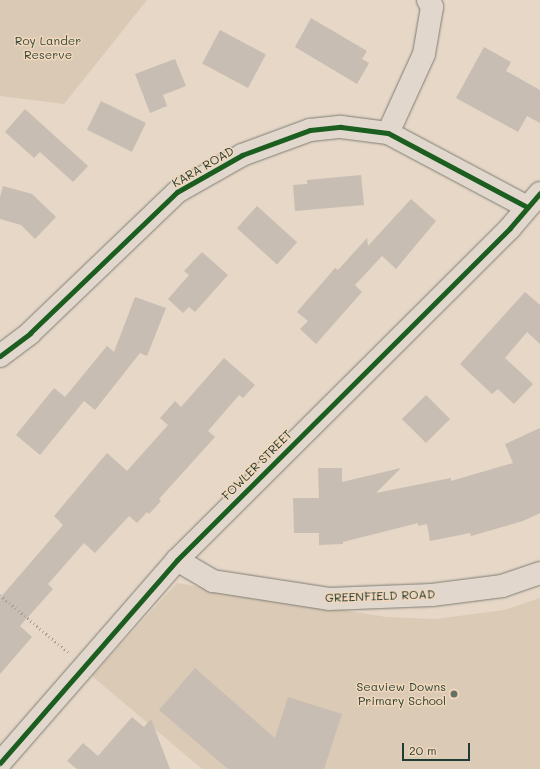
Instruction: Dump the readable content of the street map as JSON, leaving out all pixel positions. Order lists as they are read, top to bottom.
{
  "streets": {
    "street": ["KARA ROAD", "FOWLER STREET", "GREENFIELD ROAD"]
  },
  "crossings": [
    ["KARA ROAD", "FOWLER STREET"],
    ["FOWLER STREET", "GREENFIELD ROAD"]
  ],
  "parks": ["Roy Lander Reserve"],
  "places": ["Seaview Downs Primary School"],
  "scale_bar": "20 m"
}
